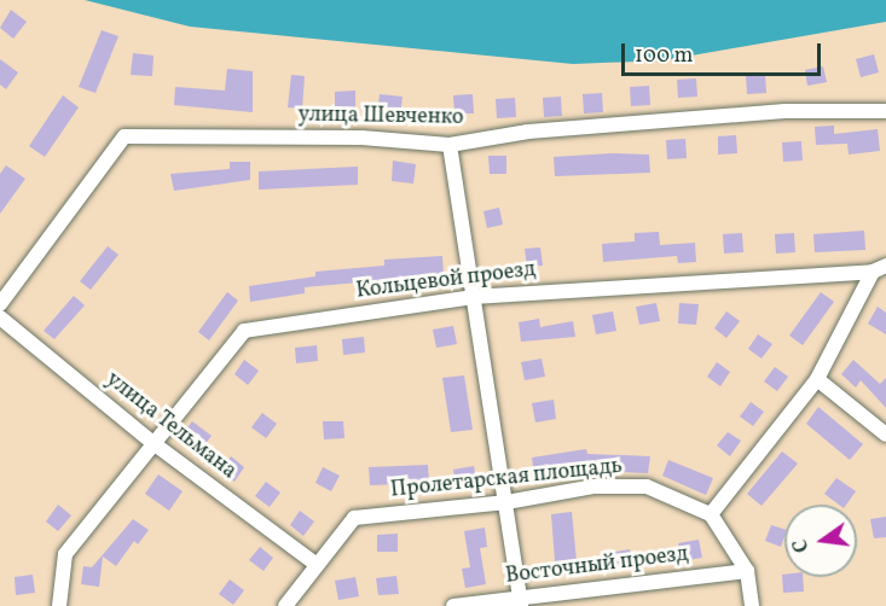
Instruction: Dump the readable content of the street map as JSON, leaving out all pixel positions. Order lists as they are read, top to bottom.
{
  "streets": {
    "street": [
      "улица Шевченко",
      "Кольцевой проезд",
      "улица Тельмана",
      "Пролетарская площадь",
      "Восточный проезд"
    ]
  },
  "crossings": [
    ["Кольцевой проезд", "улица Тельмана"],
    ["Кольцевой проезд", "Пролетарская площадь"],
    ["улица Тельмана", "Пролетарская площадь"]
  ],
  "scale_bar": "100 m",
  "north": "left"
}
